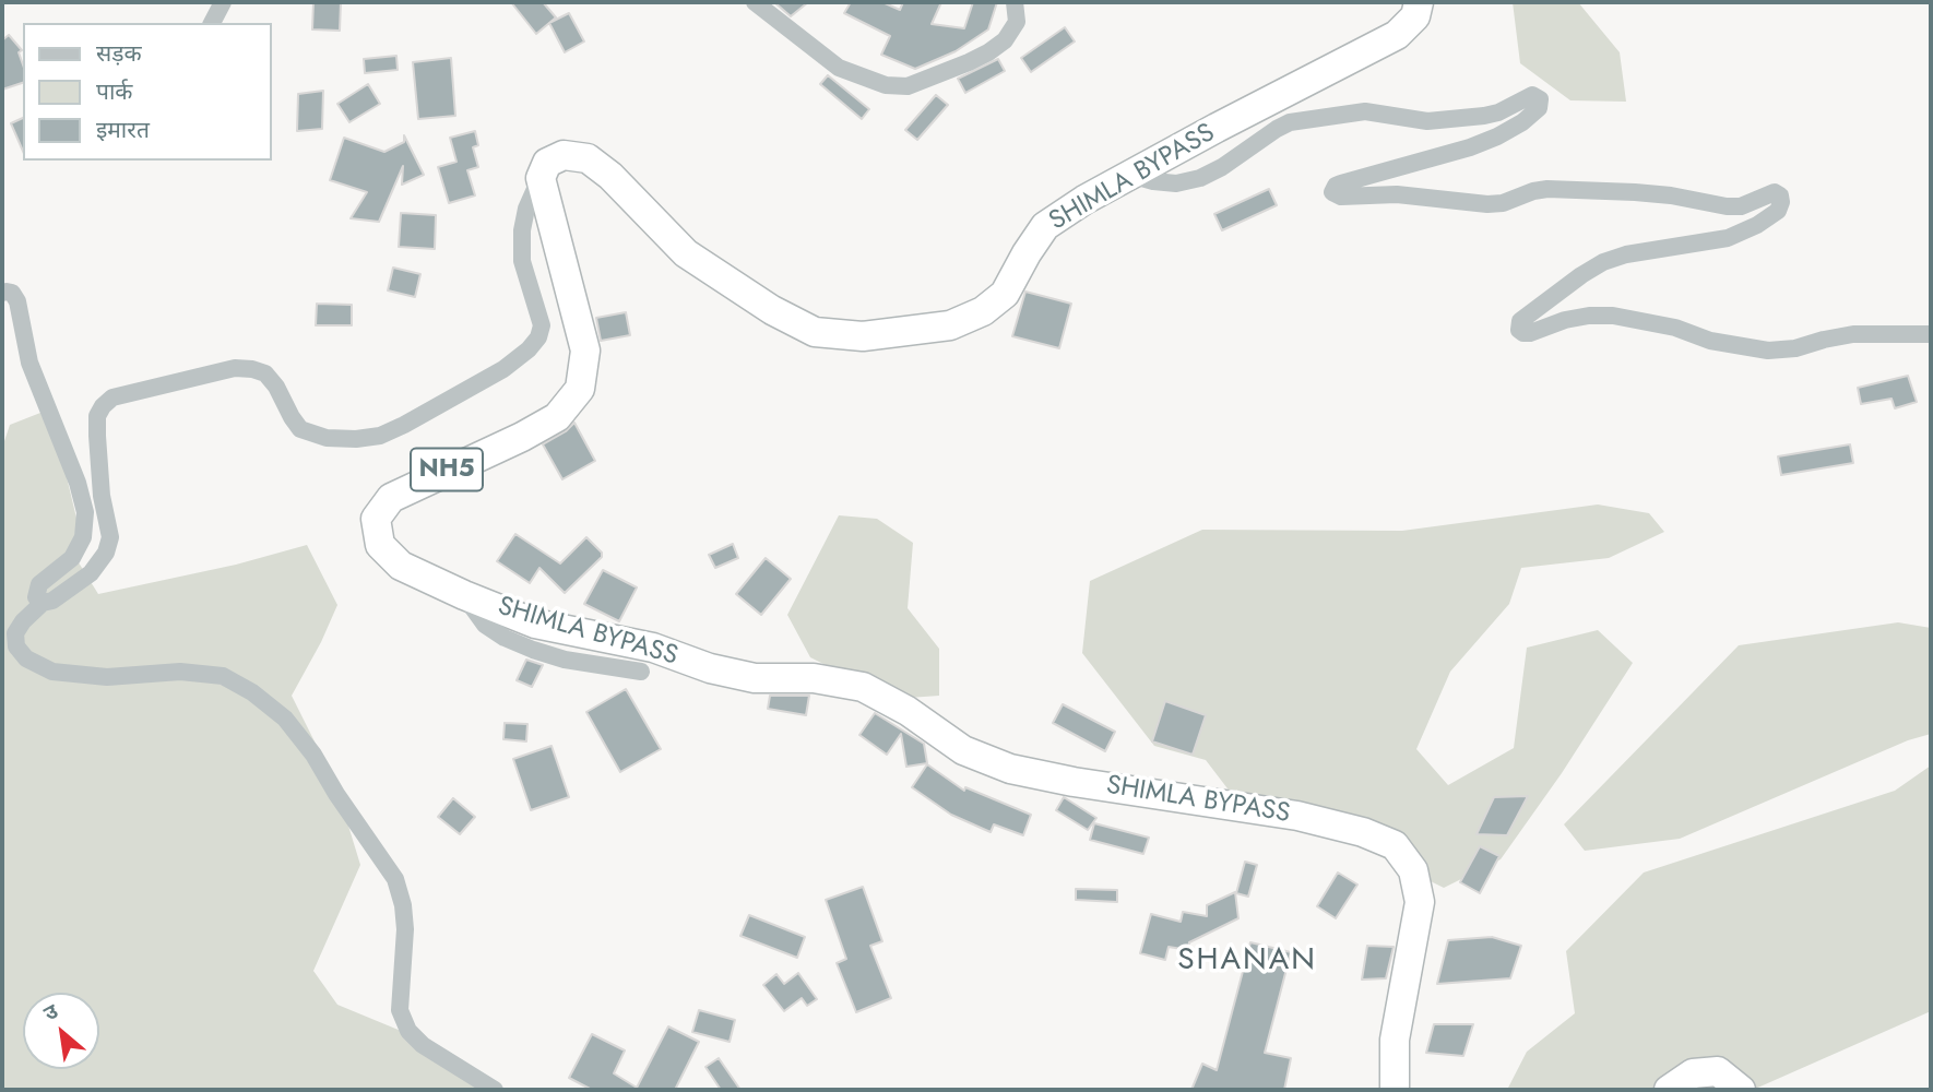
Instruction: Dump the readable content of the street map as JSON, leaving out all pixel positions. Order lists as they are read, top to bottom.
{
  "streets": {
    "highway": ["SHIMLA BYPASS", "NH5"]
  },
  "districts": ["SHANAN"],
  "legend": ["सड़क", "पार्क", "इमारत"],
  "north": "top left"
}
